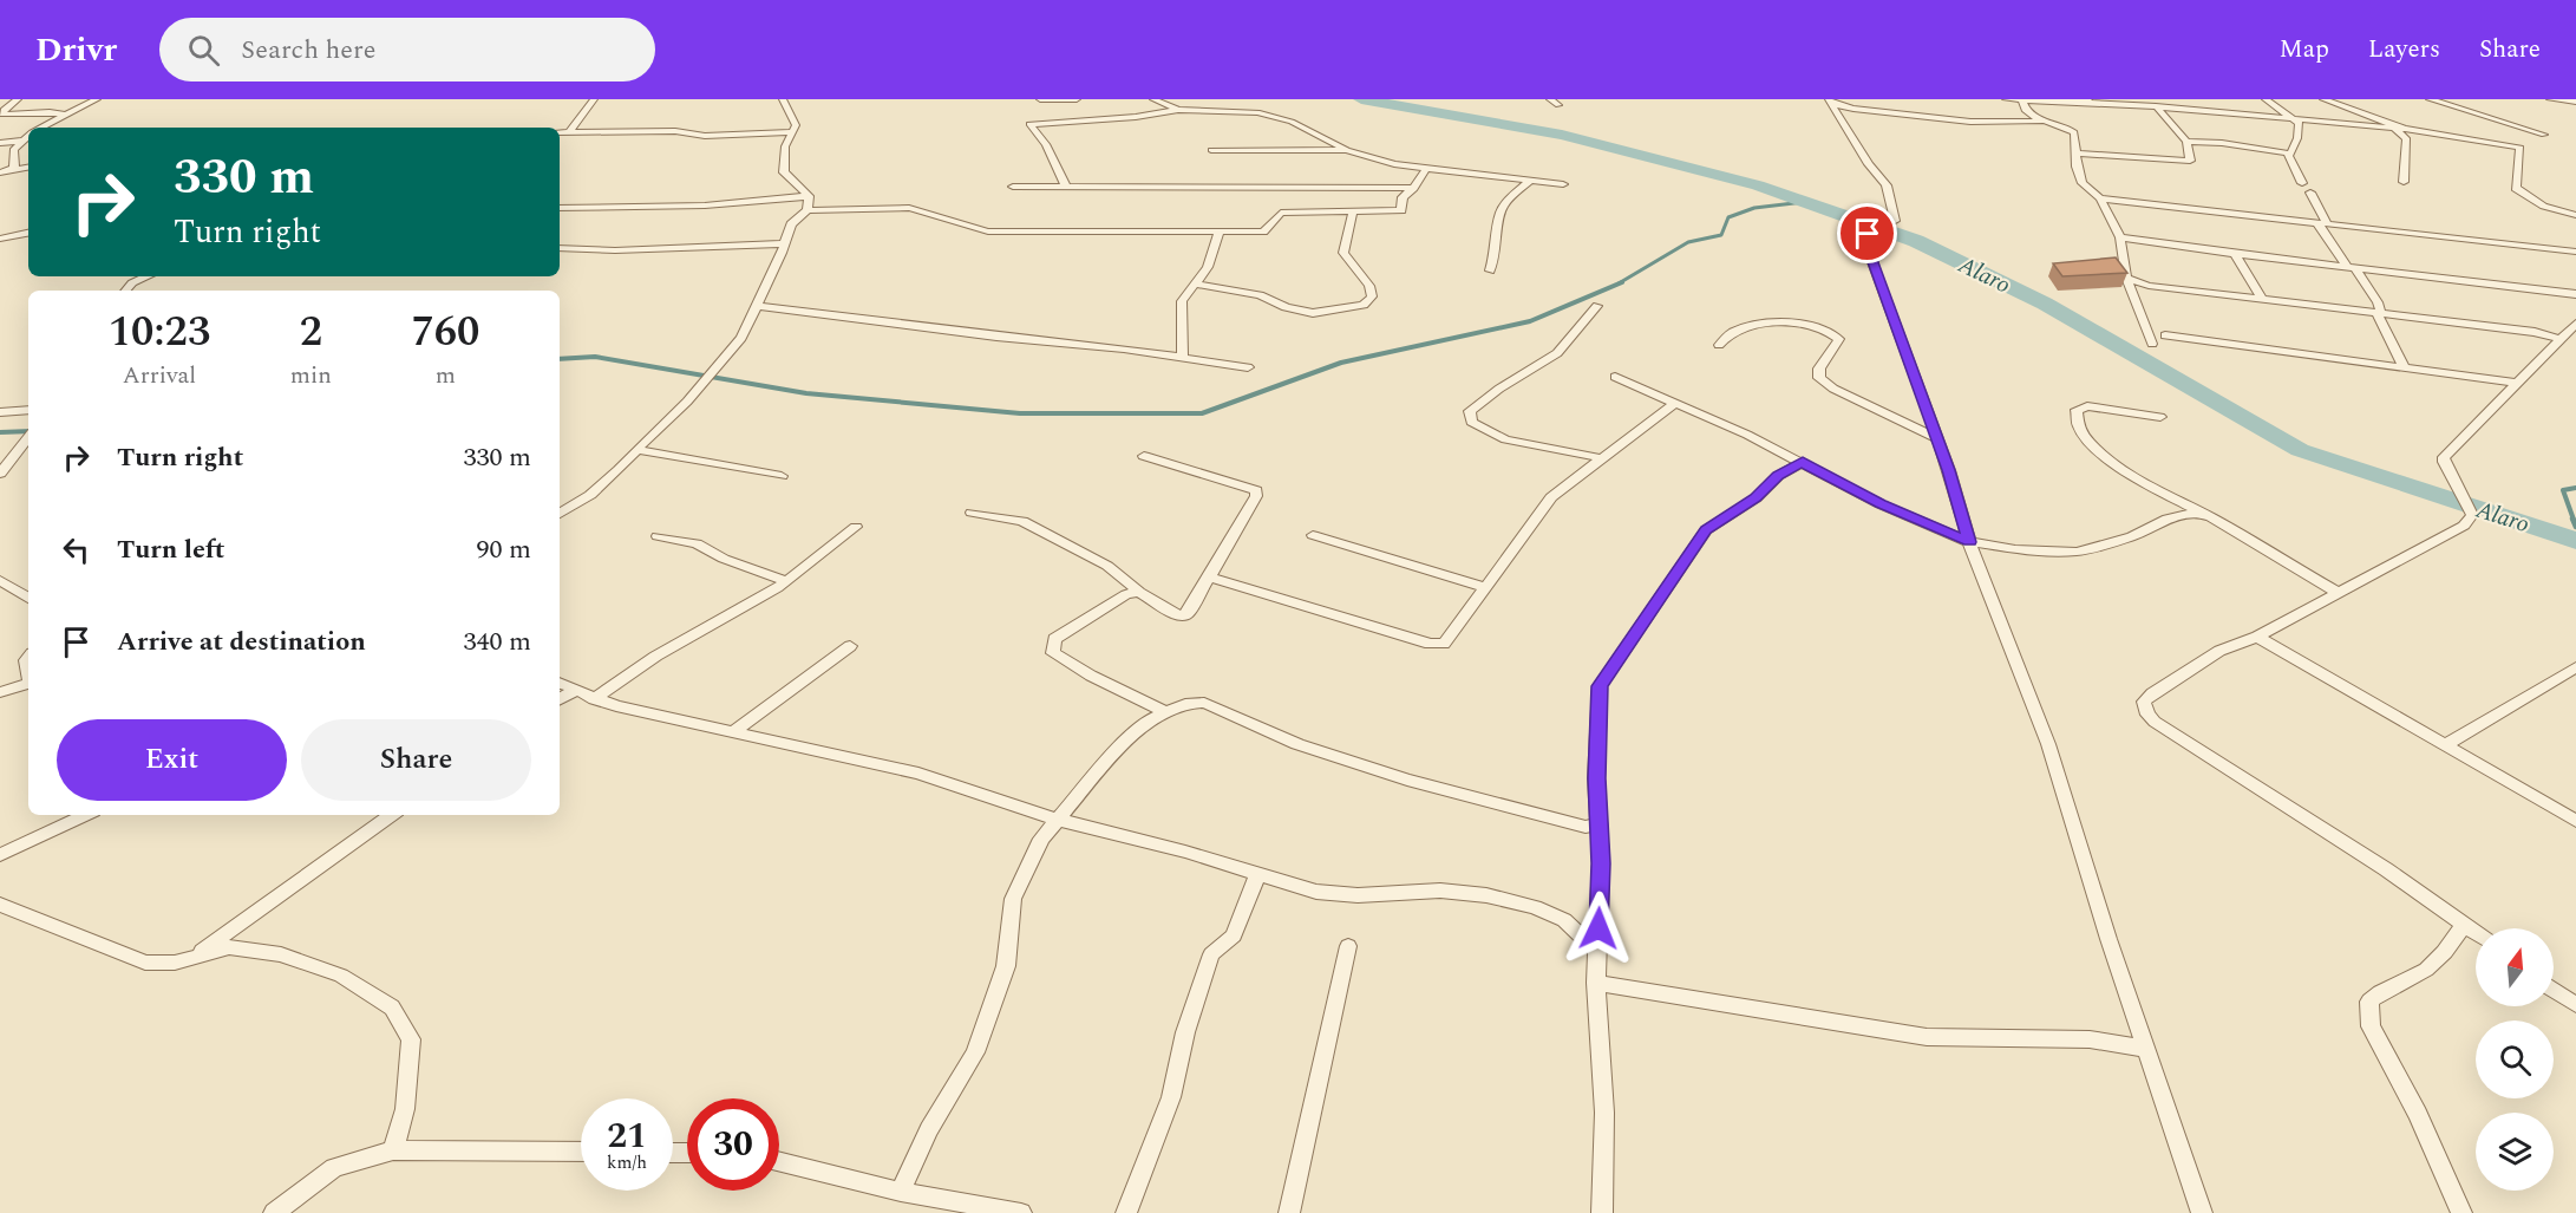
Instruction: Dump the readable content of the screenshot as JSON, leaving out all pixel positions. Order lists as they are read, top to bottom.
{
  "water": ["Alaro"],
  "north": "top",
  "page": {
    "header": "Drivr",
    "search": "Search here",
    "nav": ["Map", "Layers", "Share"],
    "turn": ["330 m", "Turn right"],
    "eta": [
      "10:23",
      "Arrival",
      "2",
      "min",
      "760",
      "m"
    ],
    "list": [
      {
        "name": "Turn right",
        "value": "330 m"
      },
      {
        "name": "Turn left",
        "value": "90 m"
      },
      {
        "name": "Arrive at destination",
        "value": "340 m"
      }
    ],
    "buttons": ["Exit", "Share"],
    "speed": "21 km/h",
    "limit": "30"
  }
}
